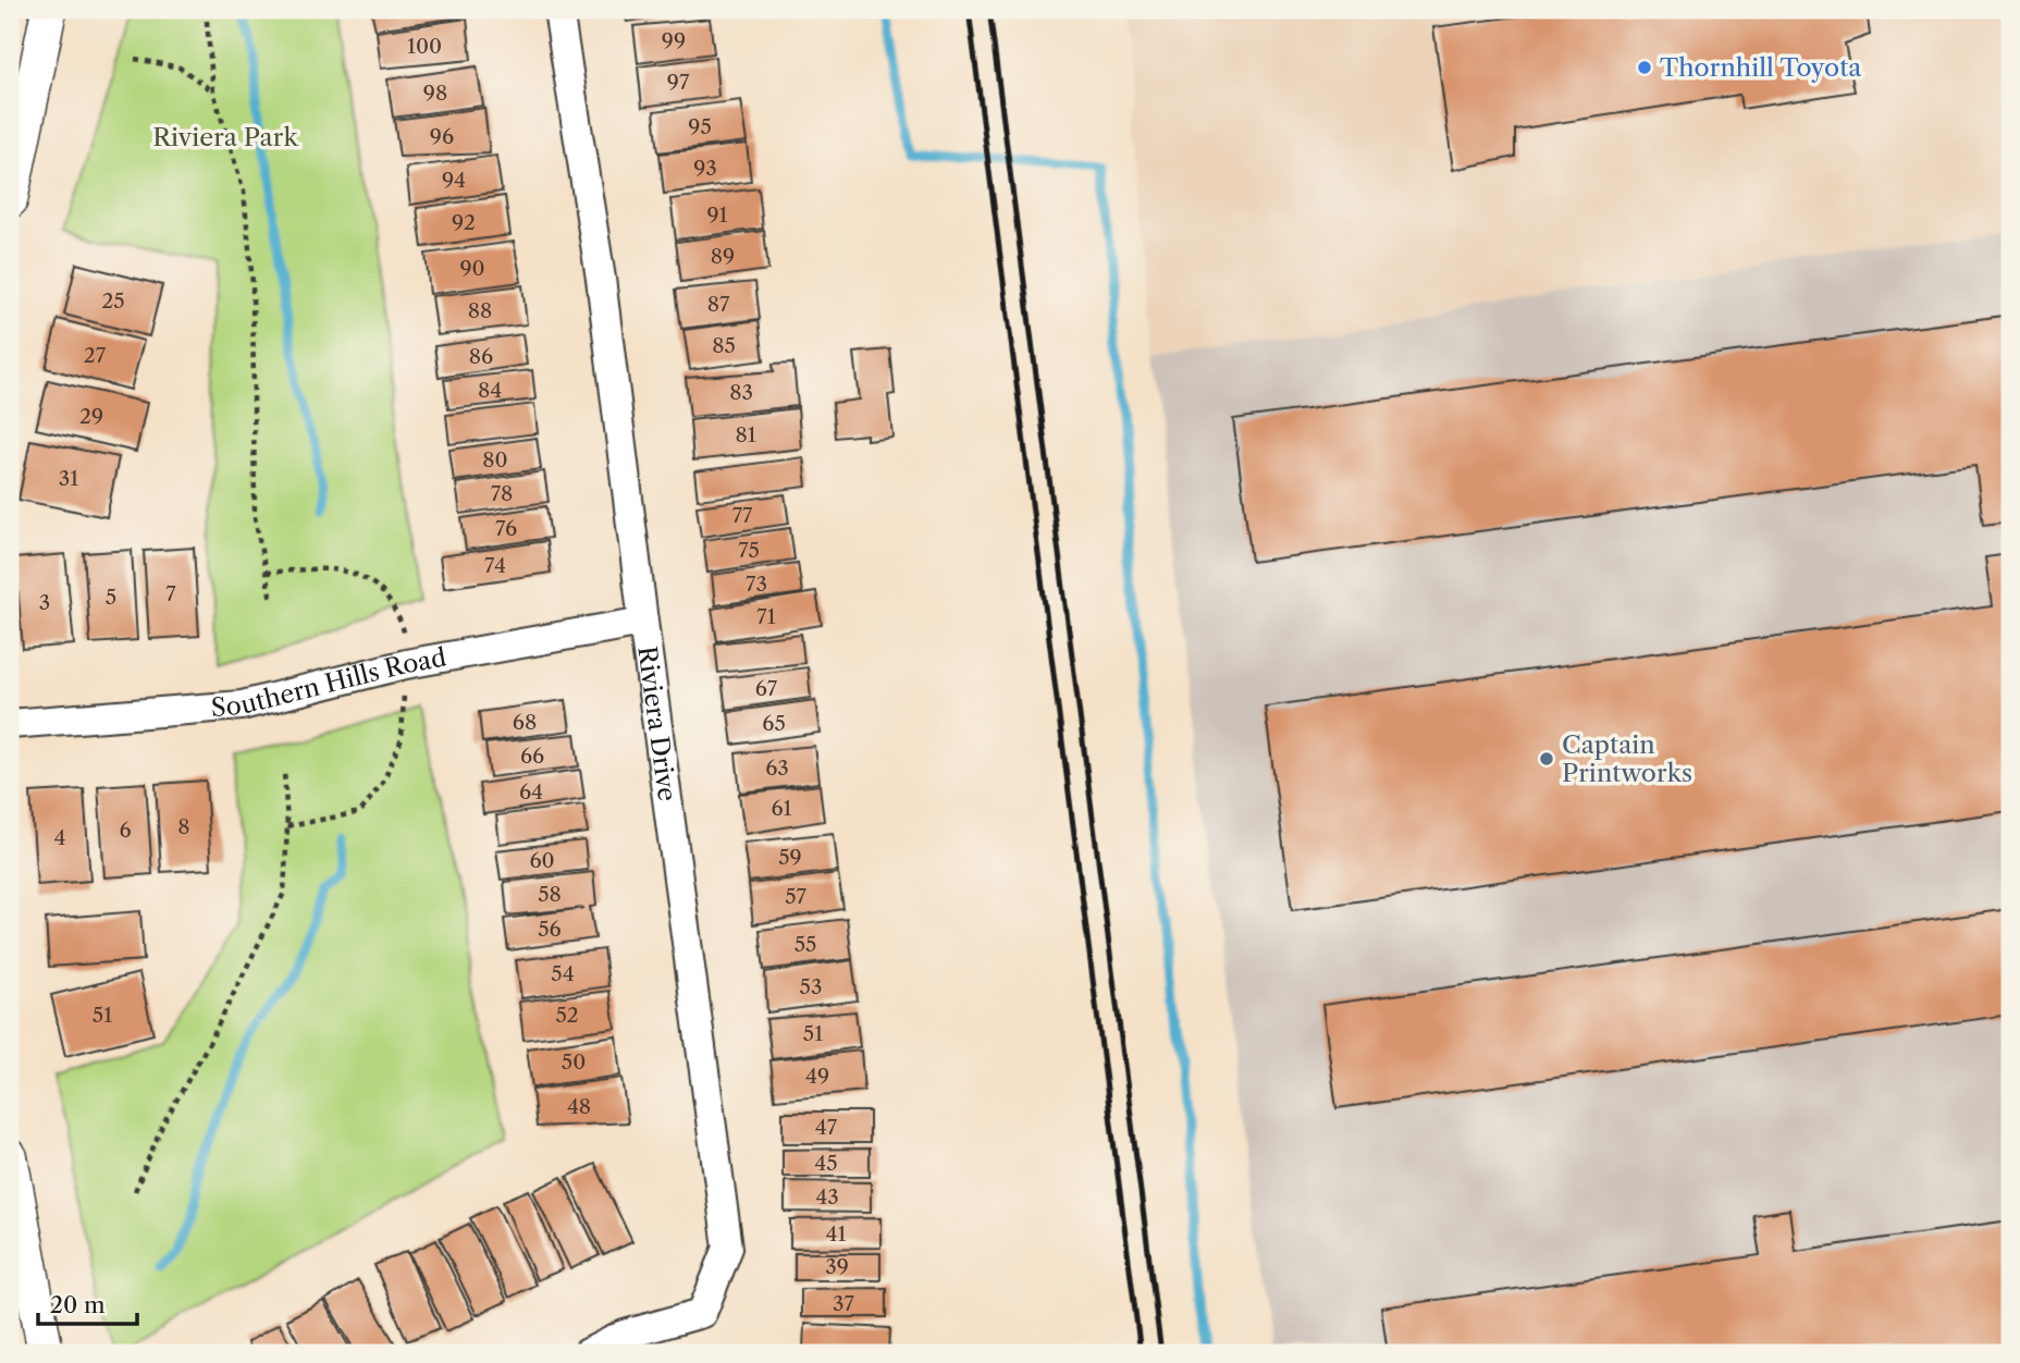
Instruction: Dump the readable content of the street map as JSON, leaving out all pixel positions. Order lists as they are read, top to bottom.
{
  "streets": {
    "street": ["Southern Hills Road", "Riviera Drive"]
  },
  "crossings": [
    ["Southern Hills Road", "Riviera Drive"]
  ],
  "parks": ["Riviera Park"],
  "places": ["Thornhill Toyota", "Captain Printworks"],
  "house_numbers": [
    "99",
    "100",
    "97",
    "98",
    "95",
    "96",
    "93",
    "94",
    "91",
    "92",
    "89",
    "90",
    "25",
    "87",
    "88",
    "85",
    "27",
    "86",
    "84",
    "83",
    "29",
    "81",
    "80",
    "31",
    "78",
    "77",
    "76",
    "75",
    "74",
    "73",
    "7",
    "5",
    "3",
    "71",
    "67",
    "68",
    "65",
    "66",
    "63",
    "64",
    "61",
    "8",
    "6",
    "4",
    "59",
    "60",
    "58",
    "57",
    "56",
    "55",
    "54",
    "53",
    "51",
    "52",
    "51",
    "50",
    "49",
    "48",
    "47",
    "45",
    "43",
    "41",
    "39",
    "37"
  ],
  "scale_bar": "20 m"
}
